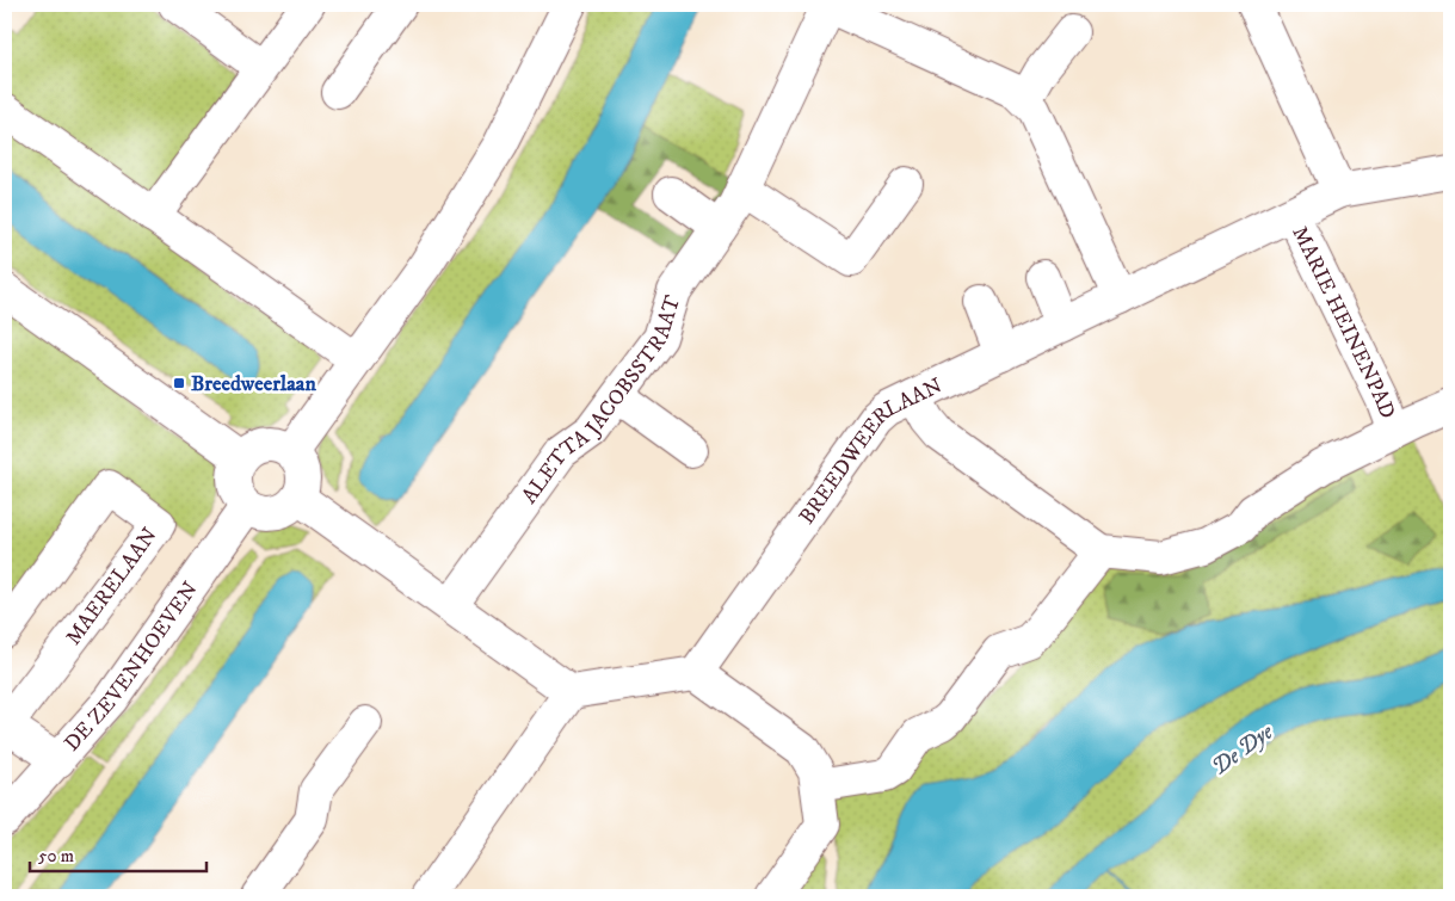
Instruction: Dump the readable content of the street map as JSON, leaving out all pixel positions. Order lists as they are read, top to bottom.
{
  "streets": {
    "street": [
      "MARIE HEINENPAD",
      "ALETTA JACOBSSTRAAT",
      "BREEDWEERLAAN",
      "MAERELAAN",
      "DE ZEVENHOEVEN"
    ]
  },
  "crossings": [
    ["MARIE HEINENPAD", "BREEDWEERLAAN"]
  ],
  "water": ["De Dye"],
  "places": {
    "transit": ["Breedweerlaan"]
  },
  "scale_bar": "50 m"
}
